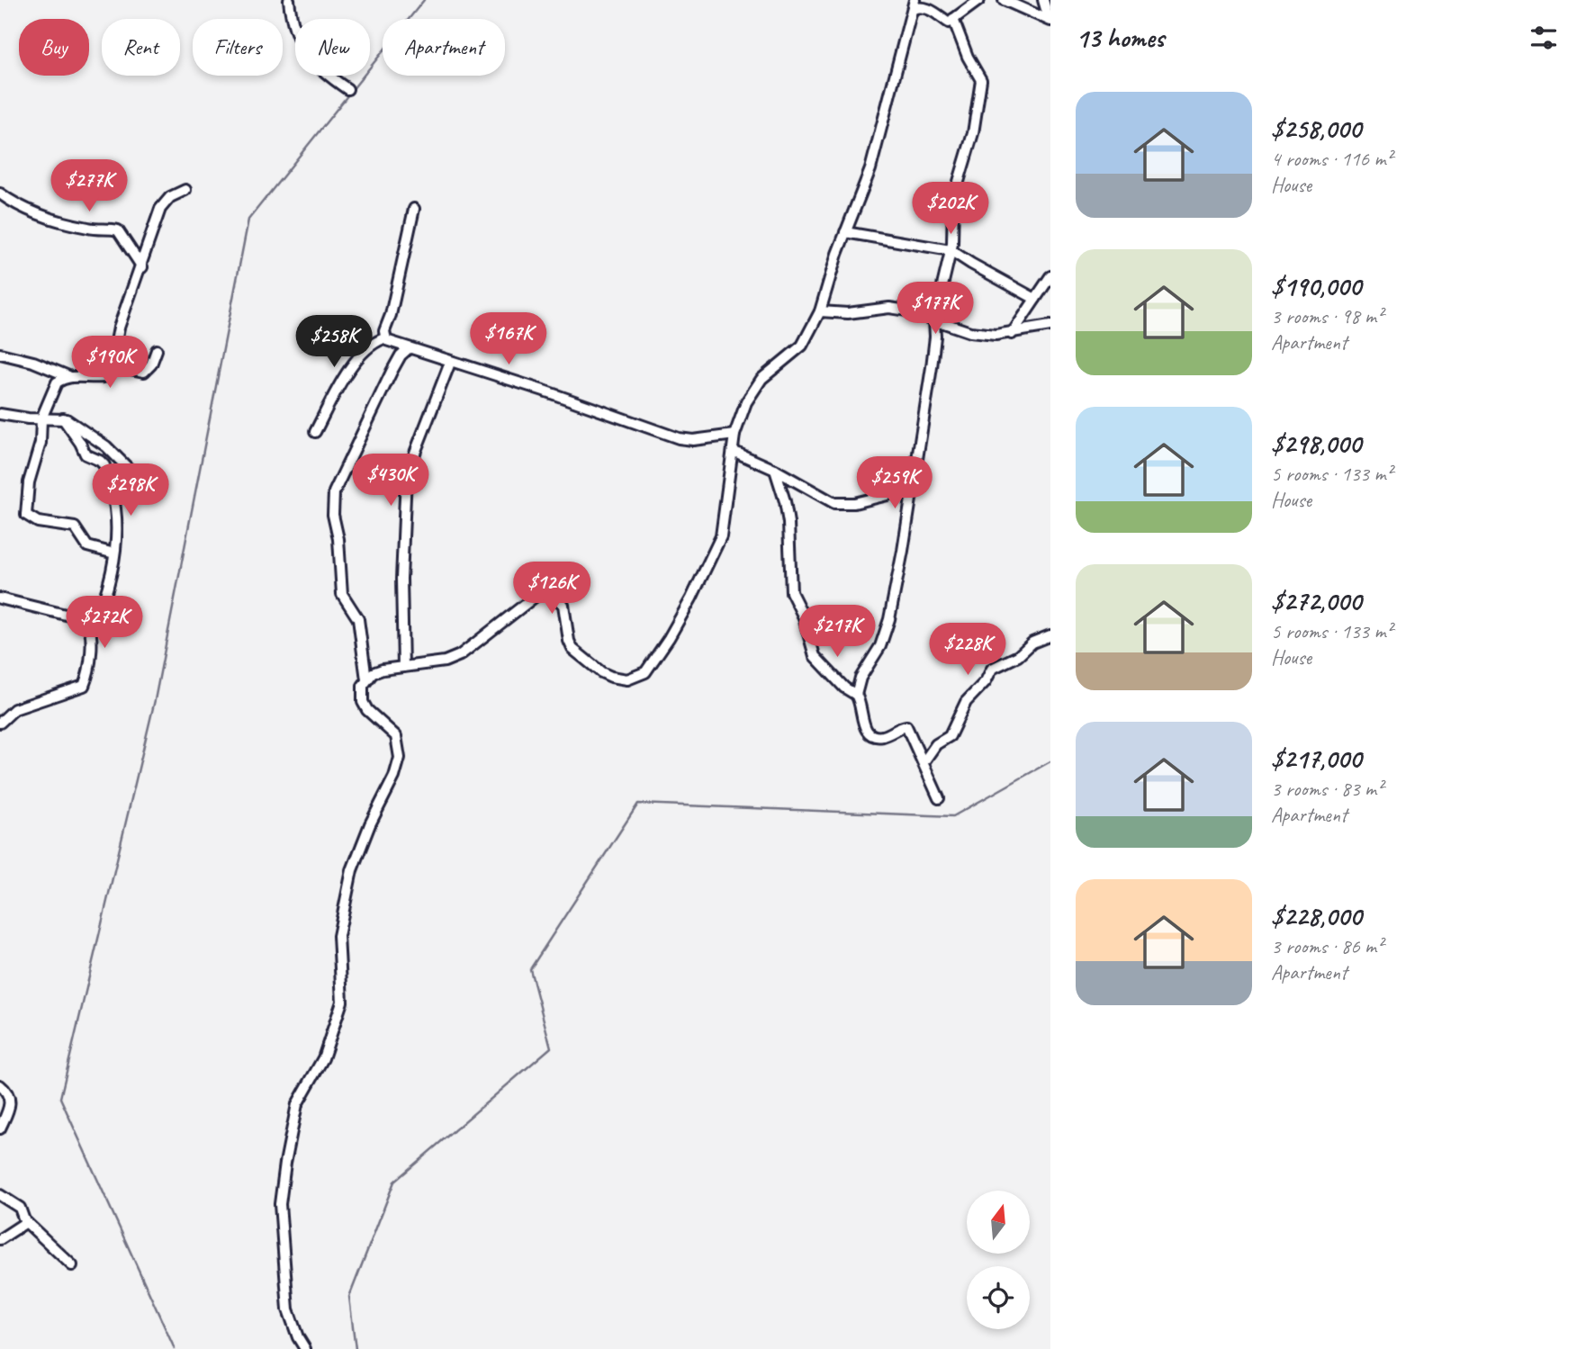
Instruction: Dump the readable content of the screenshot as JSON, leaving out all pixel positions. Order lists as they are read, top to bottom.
{
  "north": "top",
  "page": {
    "heading": "13 homes",
    "chip": [
      "Buy",
      "Rent",
      "Filters",
      "New",
      "Apartment"
    ],
    "list": [
      {
        "name": "$258,000",
        "note": "4 rooms · 116 m² · House"
      },
      {
        "name": "$190,000",
        "note": "3 rooms · 98 m² · Apartment"
      },
      {
        "name": "$298,000",
        "note": "5 rooms · 133 m² · House"
      },
      {
        "name": "$272,000",
        "note": "5 rooms · 133 m² · House"
      },
      {
        "name": "$217,000",
        "note": "3 rooms · 83 m² · Apartment"
      },
      {
        "name": "$228,000",
        "note": "3 rooms · 86 m² · Apartment"
      }
    ],
    "price": [
      "$277K",
      "$202K",
      "$177K",
      "$167K",
      "$258K",
      "$190K",
      "$430K",
      "$259K",
      "$298K",
      "$126K",
      "$272K",
      "$217K",
      "$228K"
    ]
  }
}
